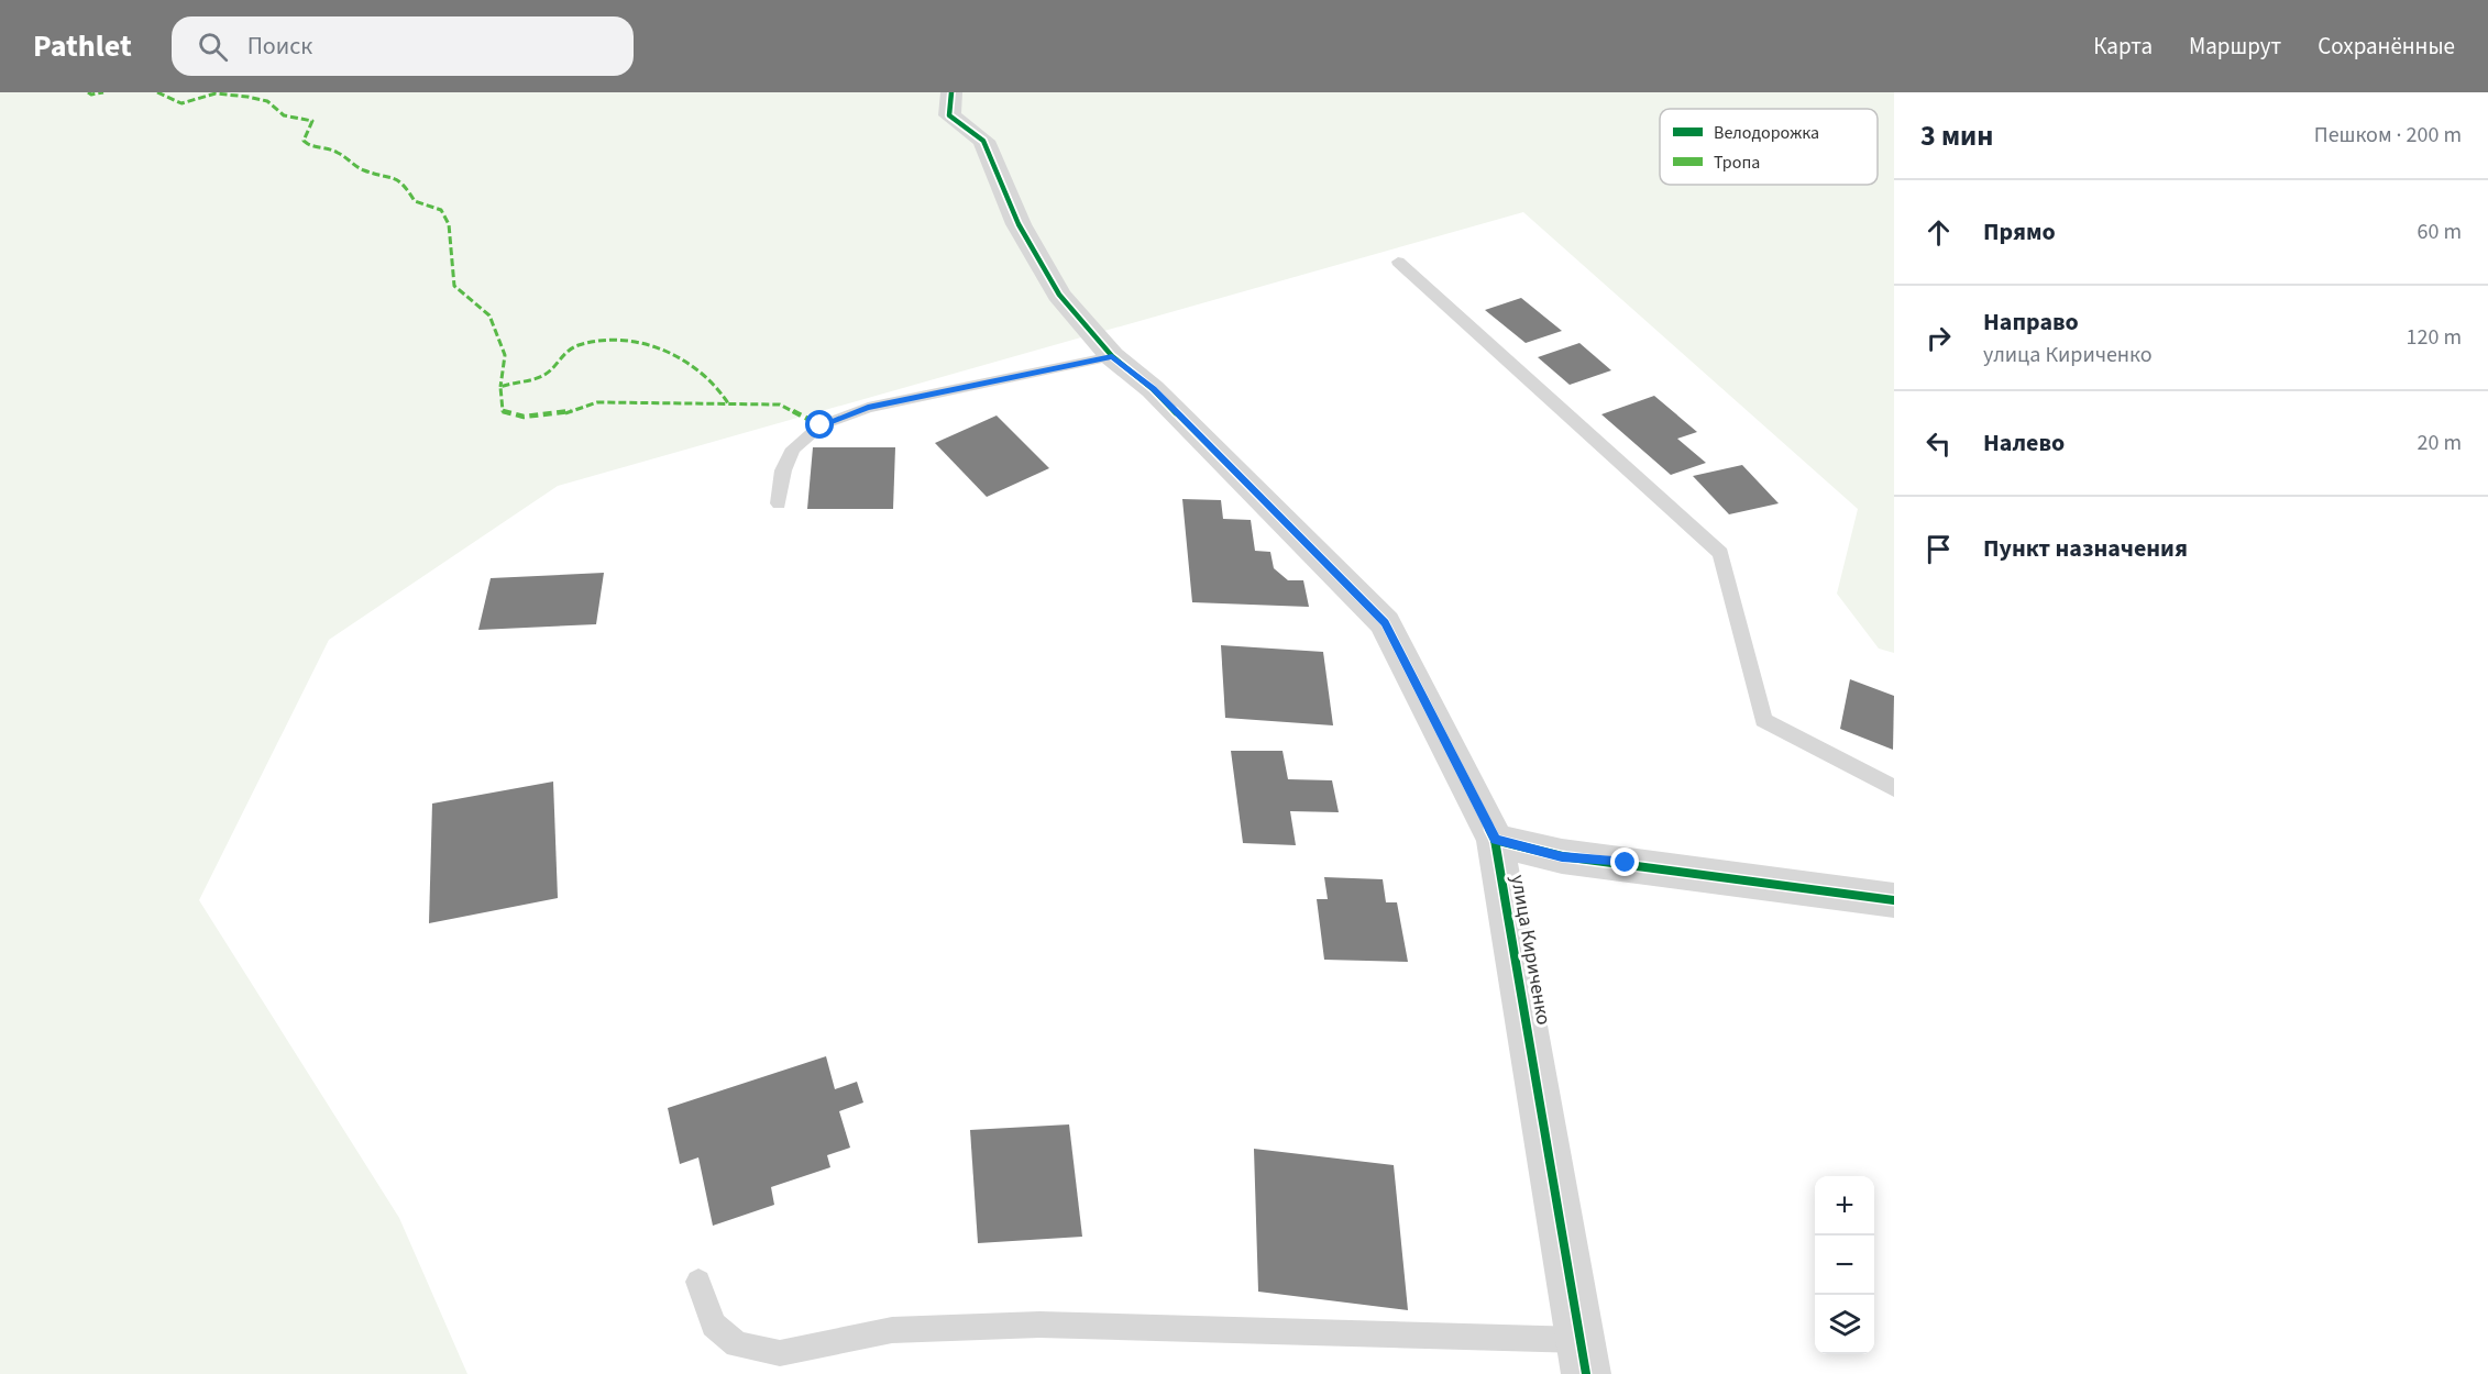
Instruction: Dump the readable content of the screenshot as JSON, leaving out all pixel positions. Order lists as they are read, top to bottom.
{
  "streets": {
    "street": ["улица Кириченко"]
  },
  "legend": ["Велодорожка", "Тропа"],
  "page": {
    "header": "Pathlet",
    "search": "Поиск",
    "nav": ["Карта", "Маршрут", "Сохранённые"],
    "heading": ["3 мин", "Пешком · 200 m"],
    "list": [
      ["Прямо", "60 m"],
      ["Направо", "улица Кириченко", "120 m"],
      ["Налево", "20 m"],
      "Пункт назначения"
    ],
    "map_buttons": ["+", "−"]
  }
}
